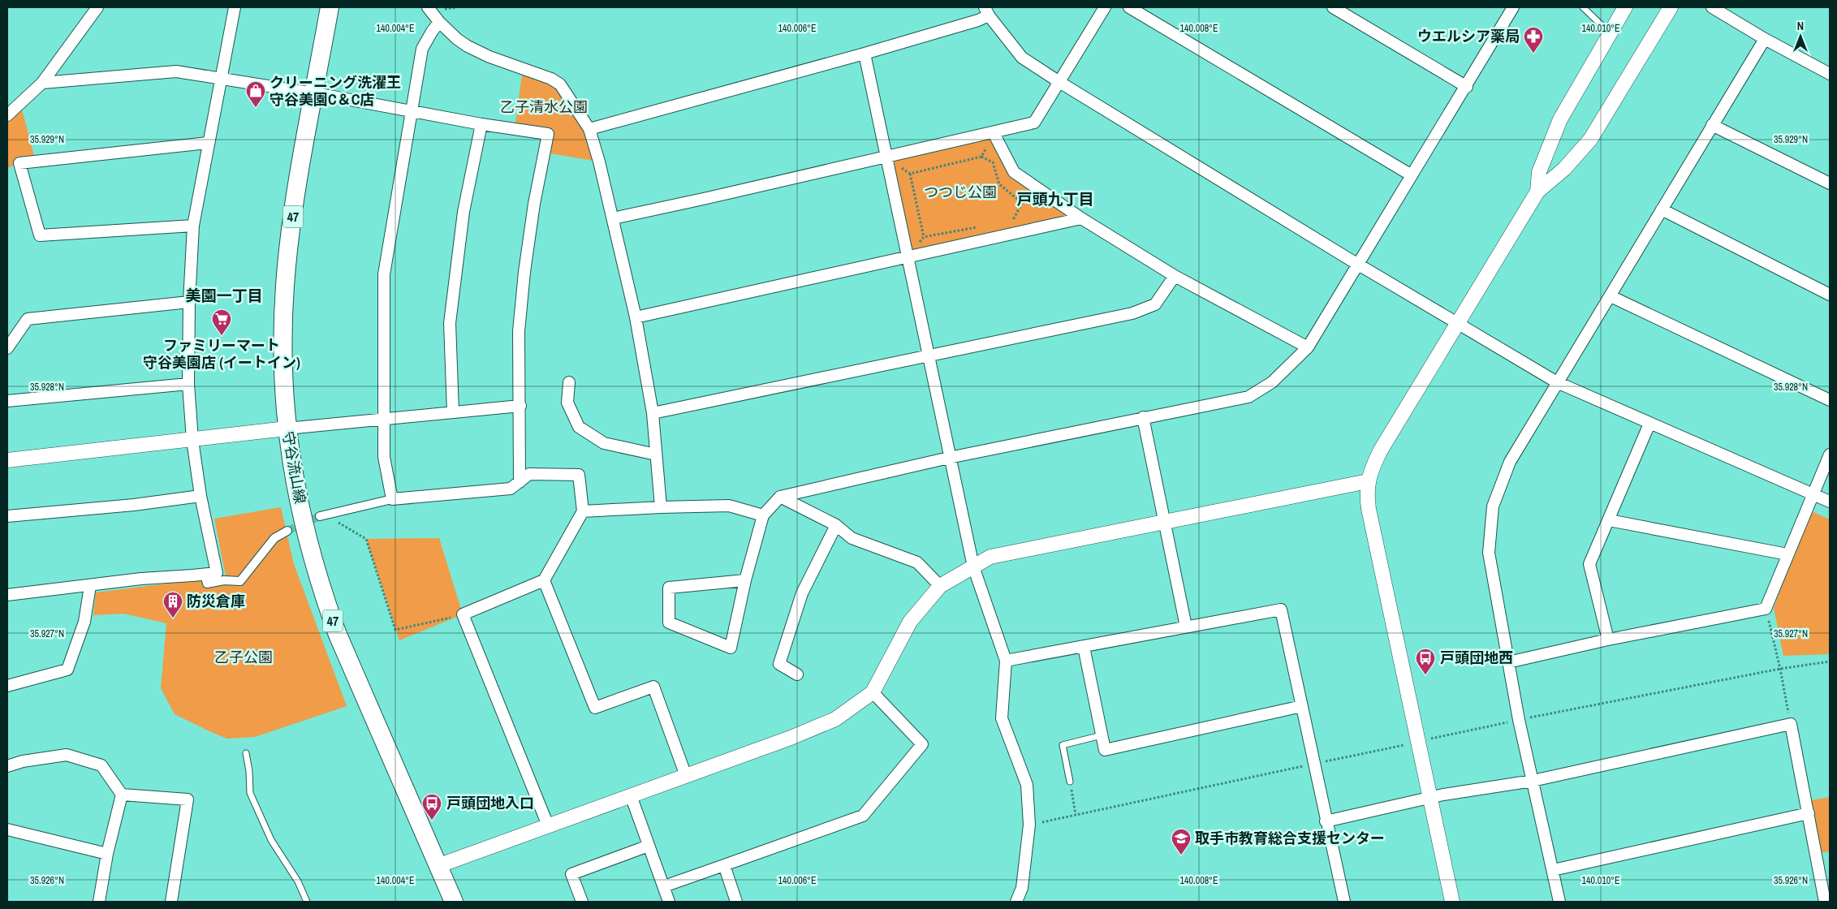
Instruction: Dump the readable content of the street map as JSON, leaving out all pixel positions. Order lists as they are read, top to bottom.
{
  "streets": {
    "main road": ["47", "守谷流山線"]
  },
  "districts": ["戸頭九丁目", "美園一丁目"],
  "parks": ["乙子清水公園", "つつじ公園", "乙子公園"],
  "places": {
    "pharmacy": ["ウエルシア薬局"],
    "shop": ["クリーニング洗濯王 守谷美園C＆C店"],
    "supermarket": ["ファミリーマート 守谷美園店 (イートイン)"],
    "building": ["防災倉庫"],
    "bus stop": ["戸頭団地西", "戸頭団地入口"],
    "school or university": ["取手市教育総合支援センター"]
  },
  "north": "top",
  "coordinates": [
    "140.004°E",
    "140.006°E",
    "140.008°E",
    "140.010°E",
    "35.929°N",
    "35.928°N",
    "35.927°N",
    "35.926°N"
  ]
}
